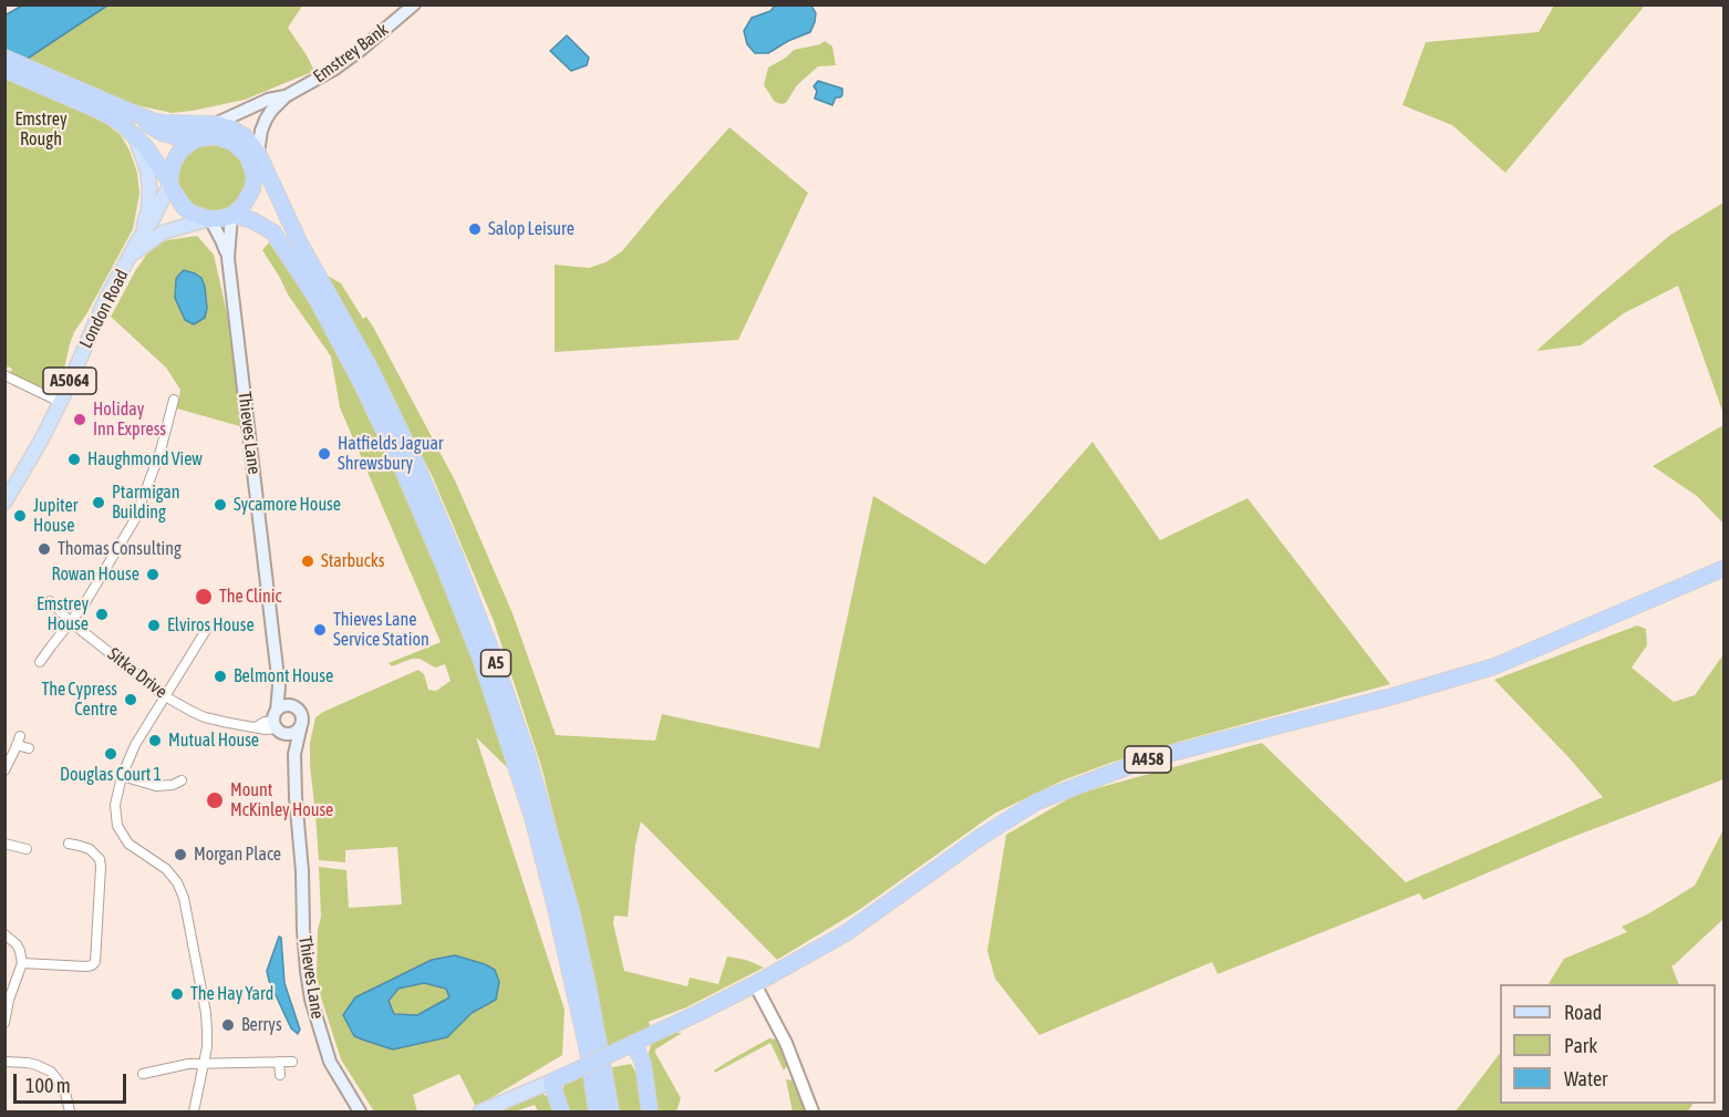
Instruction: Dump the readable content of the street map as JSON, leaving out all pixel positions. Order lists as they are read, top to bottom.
{
  "streets": {
    "highway": ["A5", "A458"],
    "main road": [
      "Emstrey Bank",
      "London Road",
      "A5064",
      "Thieves Lane"
    ],
    "street": ["Sitka Drive"]
  },
  "crossings": [
    ["Emstrey Bank", "A5"],
    ["London Road", "A5"],
    ["Thieves Lane", "Sitka Drive"]
  ],
  "parks": ["Emstrey Rough"],
  "places": [
    "Salop Leisure",
    "Holiday Inn Express",
    "Hatfields Jaguar Shrewsbury",
    "Haughmond View",
    "Ptarmigan Building",
    "Sycamore House",
    "Jupiter House",
    "Thomas Consulting",
    "Starbucks",
    "Rowan House",
    "The Clinic",
    "Emstrey House",
    "Elviros House",
    "Thieves Lane Service Station",
    "Belmont House",
    "The Cypress Centre",
    "Mutual House",
    "Douglas Court 1",
    "Mount McKinley House",
    "Morgan Place",
    "The Hay Yard",
    "Berrys"
  ],
  "legend": ["Road", "Park", "Water"],
  "scale_bar": "100 m"
}
